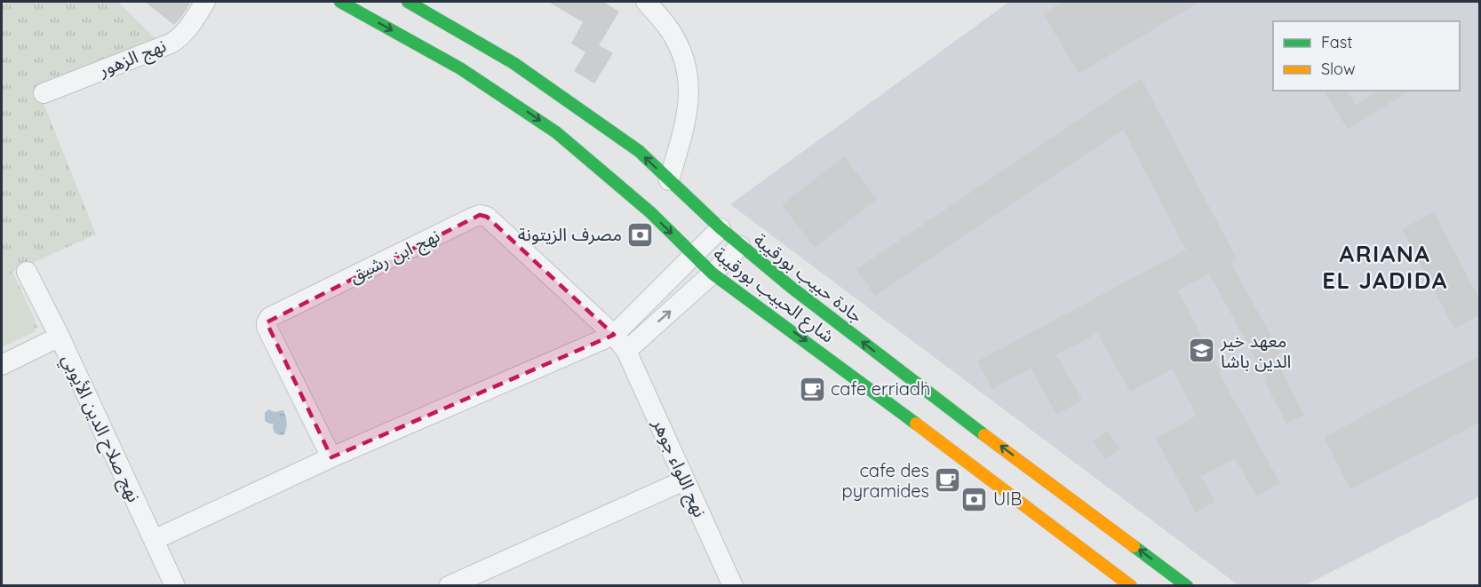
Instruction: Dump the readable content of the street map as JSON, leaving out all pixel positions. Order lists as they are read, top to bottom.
{
  "streets": {
    "main road": ["جادة حبيب بورقيبة", "شارع الحبيب بورقيبة"],
    "street": [
      "نهج الزهور",
      "نهج ابن رشيق",
      "نهج صلاح الدين الأيوبي",
      "نهج اللواء جوهر"
    ]
  },
  "crossings": [
    ["نهج ابن رشيق", "نهج اللواء جوهر"]
  ],
  "one_way": ["جادة حبيب بورقيبة", "شارع الحبيب بورقيبة"],
  "districts": ["ARIANA EL JADIDA"],
  "places": {
    "bank": ["مصرف الزيتونة", "UIB"],
    "school or university": ["معهد خير الدين باشا"],
    "cafe": ["cafe erriadh", "cafe des pyramides"]
  },
  "legend": ["Fast", "Slow"]
}
